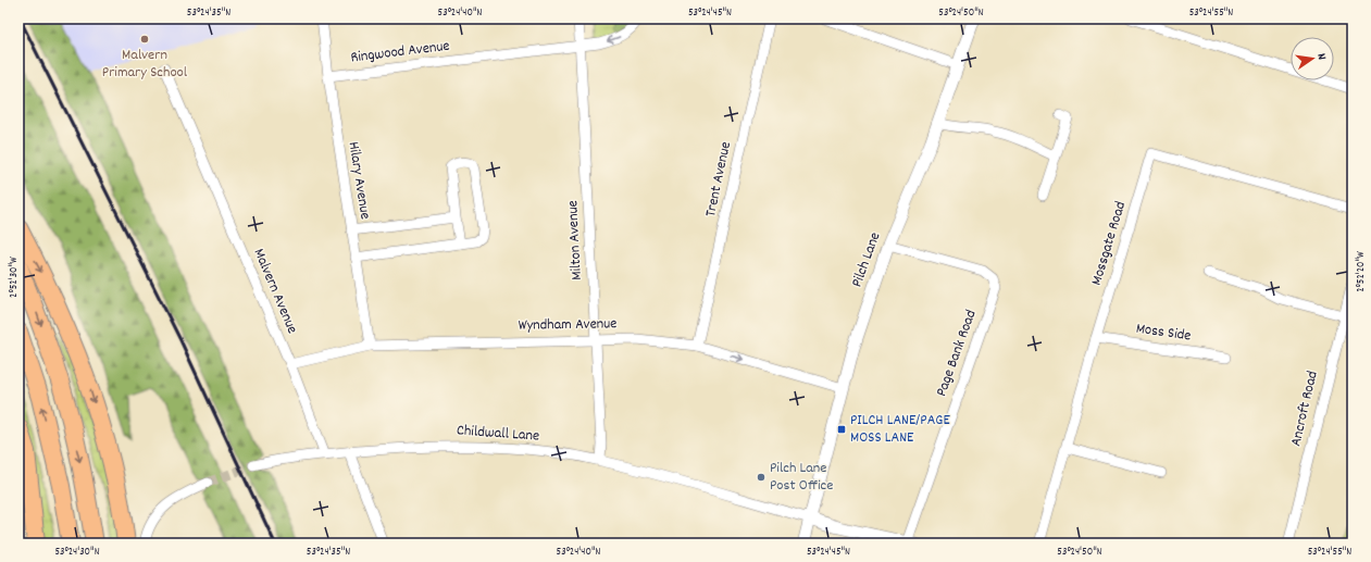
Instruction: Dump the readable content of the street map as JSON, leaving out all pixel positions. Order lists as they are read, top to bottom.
{
  "streets": {
    "street": [
      "Ringwood Avenue",
      "Trent Avenue",
      "Hilary Avenue",
      "Milton Avenue",
      "Mossgate Road",
      "Pilch Lane",
      "Malvern Avenue",
      "Wyndham Avenue",
      "Moss Side",
      "Page Bank Road",
      "Ancroft Road",
      "Childwall Lane"
    ]
  },
  "crossings": [
    ["Ringwood Avenue", "Hilary Avenue"],
    ["Ringwood Avenue", "Milton Avenue"],
    ["Trent Avenue", "Wyndham Avenue"],
    ["Hilary Avenue", "Wyndham Avenue"],
    ["Milton Avenue", "Wyndham Avenue"],
    ["Milton Avenue", "Childwall Lane"],
    ["Mossgate Road", "Moss Side"],
    ["Pilch Lane", "Wyndham Avenue"],
    ["Pilch Lane", "Page Bank Road"],
    ["Pilch Lane", "Childwall Lane"],
    ["Malvern Avenue", "Wyndham Avenue"],
    ["Malvern Avenue", "Childwall Lane"]
  ],
  "places": {
    "other": ["Malvern Primary School", "Pilch Lane Post Office"],
    "transit": ["PILCH LANE/PAGE MOSS LANE"]
  },
  "north": "right",
  "coordinates": [
    "53°24'35\"N",
    "53°24'40\"N",
    "53°24'45\"N",
    "53°24'50\"N",
    "53°24'55\"N",
    "2°52'20\"W",
    "2°52'30\"W",
    "53°24'30\"N"
  ]
}
